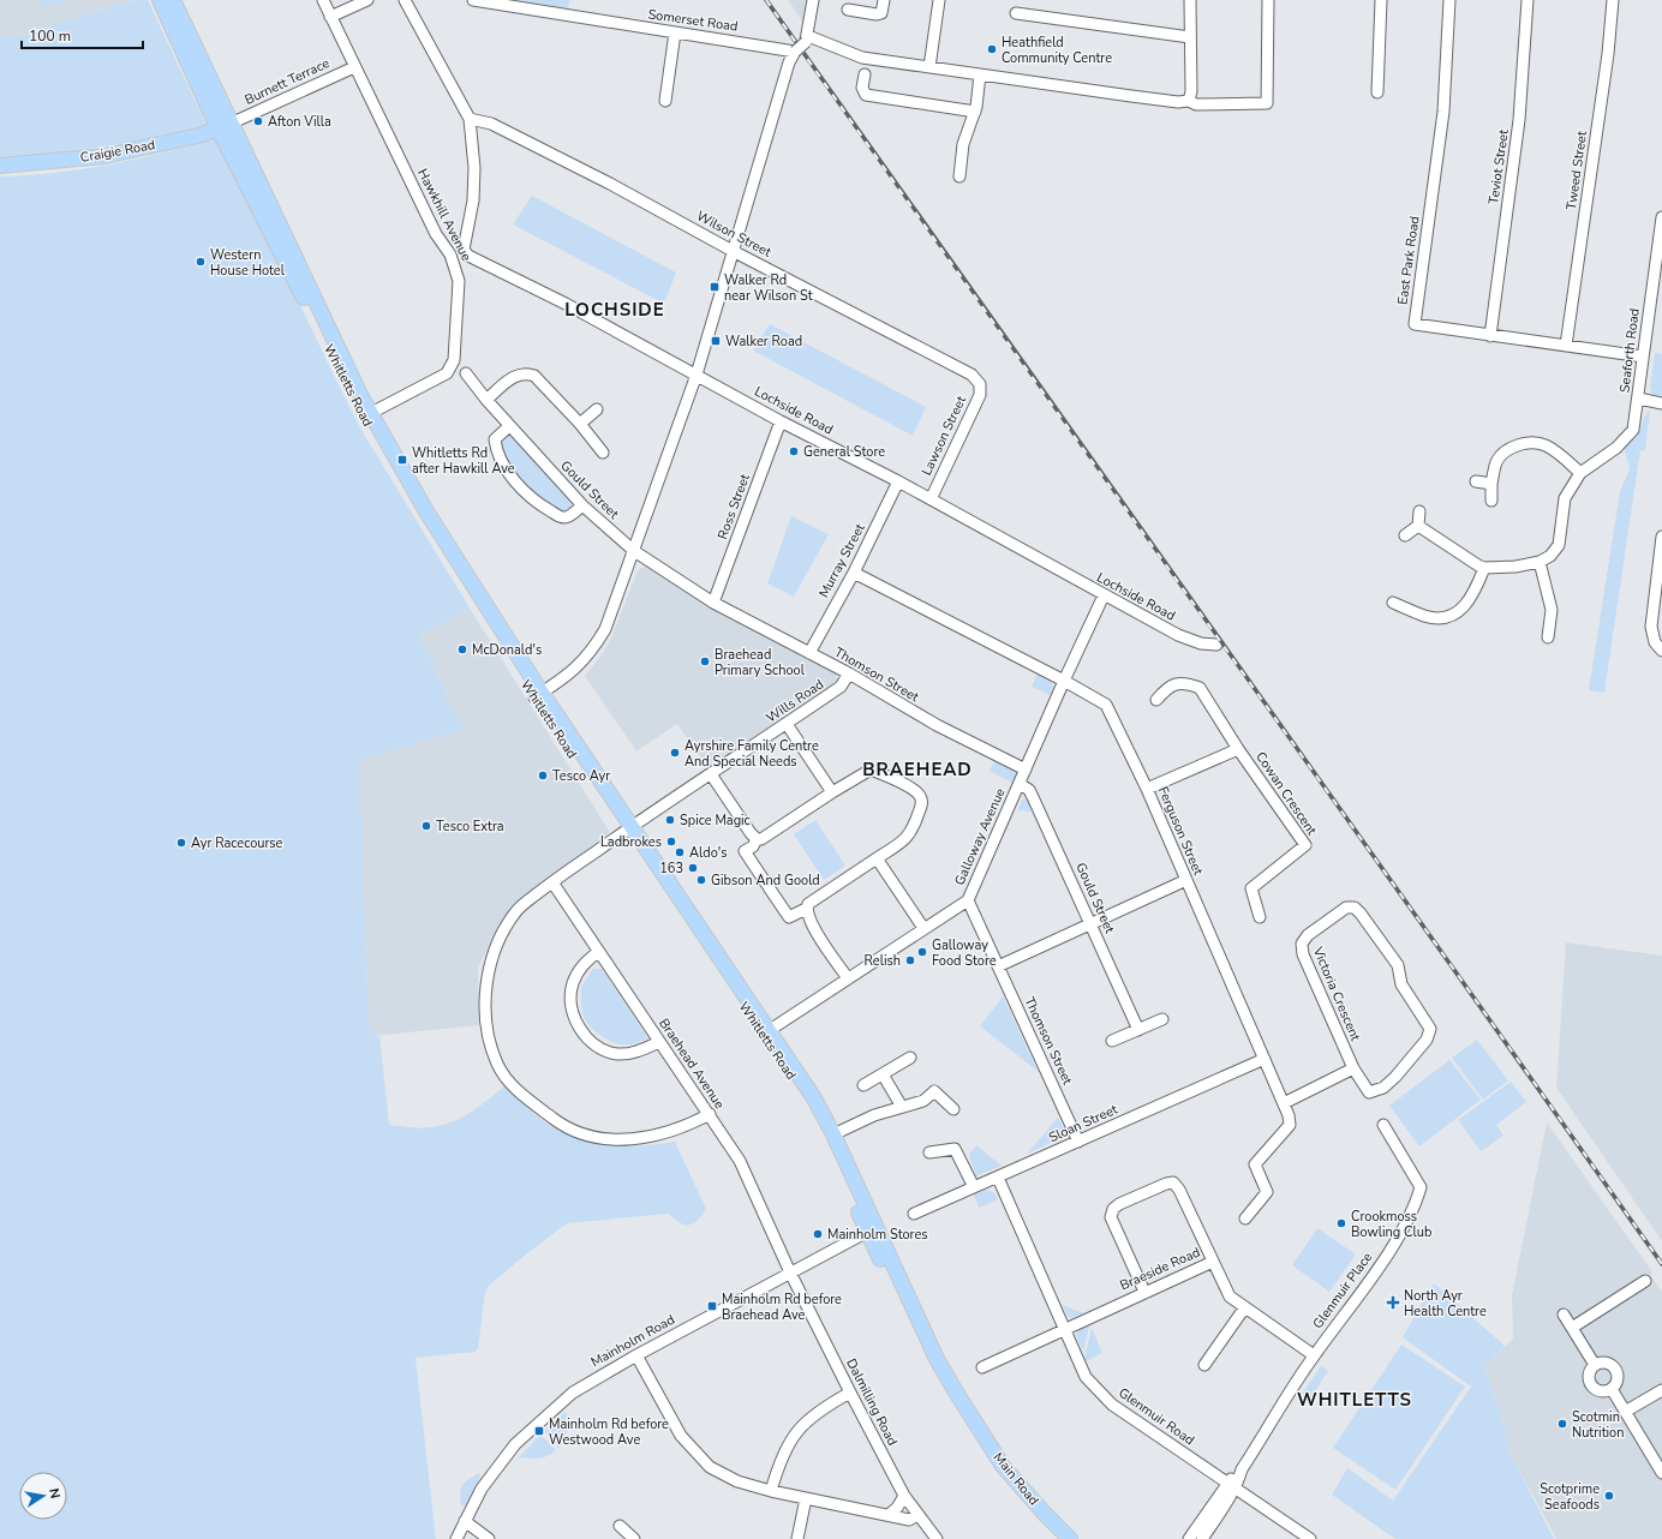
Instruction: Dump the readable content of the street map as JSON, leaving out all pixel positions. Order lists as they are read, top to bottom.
{
  "streets": {
    "main road": ["Craigie Road", "Whitletts Road", "Main Road"],
    "street": [
      "Somerset Road",
      "Burnett Terrace",
      "Teviot Street",
      "Tweed Street",
      "Hawkhill Avenue",
      "Wilson Street",
      "East Park Road",
      "Seaforth Road",
      "Lochside Road",
      "Lawson Street",
      "Gould Street",
      "Ross Street",
      "Murray Street",
      "Thomson Street",
      "Wills Road",
      "Cowan Crescent",
      "Ferguson Street",
      "Galloway Avenue",
      "Victoria Crescent",
      "Braehead Avenue",
      "Sloan Street",
      "Braeside Road",
      "Glenmuir Place",
      "Mainholm Road",
      "Dalmilling Road",
      "Glenmuir Road"
    ]
  },
  "crossings": [
    ["Burnett Terrace", "Craigie Road"],
    ["Burnett Terrace", "Hawkhill Avenue"],
    ["Burnett Terrace", "Whitletts Road"],
    ["Craigie Road", "Whitletts Road"],
    ["Teviot Street", "East Park Road"],
    ["Tweed Street", "East Park Road"],
    ["Hawkhill Avenue", "Whitletts Road"],
    ["Wilson Street", "Lochside Road"],
    ["Wilson Street", "Lawson Street"],
    ["East Park Road", "Seaforth Road"],
    ["Whitletts Road", "Wills Road"],
    ["Whitletts Road", "Galloway Avenue"],
    ["Whitletts Road", "Mainholm Road"],
    ["Whitletts Road", "Main Road"],
    ["Lochside Road", "Lawson Street"],
    ["Lochside Road", "Ross Street"],
    ["Lochside Road", "Murray Street"],
    ["Lochside Road", "Galloway Avenue"],
    ["Gould Street", "Ross Street"],
    ["Gould Street", "Thomson Street"],
    ["Gould Street", "Galloway Avenue"],
    ["Ross Street", "Thomson Street"],
    ["Murray Street", "Thomson Street"],
    ["Murray Street", "Ferguson Street"],
    ["Thomson Street", "Wills Road"],
    ["Thomson Street", "Galloway Avenue"],
    ["Thomson Street", "Sloan Street"],
    ["Wills Road", "Braehead Avenue"],
    ["Cowan Crescent", "Ferguson Street"],
    ["Ferguson Street", "Galloway Avenue"],
    ["Ferguson Street", "Sloan Street"],
    ["Braehead Avenue", "Mainholm Road"],
    ["Braehead Avenue", "Dalmilling Road"],
    ["Sloan Street", "Glenmuir Road"],
    ["Braeside Road", "Glenmuir Place"],
    ["Braeside Road", "Glenmuir Road"],
    ["Glenmuir Place", "Glenmuir Road"],
    ["Mainholm Road", "Dalmilling Road"]
  ],
  "districts": ["LOCHSIDE", "BRAEHEAD", "WHITLETTS"],
  "places": {
    "other": [
      "Heathfield Community Centre",
      "Afton Villa",
      "Western House Hotel",
      "General Store",
      "McDonald's",
      "Braehead Primary School",
      "Ayrshire Family Centre And Special Needs",
      "Tesco Ayr",
      "Spice Magic",
      "Tesco Extra",
      "Ladbrokes",
      "Ayr Racecourse",
      "Aldo's",
      "163",
      "Gibson And Goold",
      "Galloway Food Store",
      "Relish",
      "Crookmoss Bowling Club",
      "Mainholm Stores",
      "Scotmin Nutrition",
      "Scotprime Seafoods"
    ],
    "transit": [
      "Walker Rd near Wilson St",
      "Walker Road",
      "Whitletts Rd after Hawkill Ave",
      "Mainholm Rd before Braehead Ave",
      "Mainholm Rd before Westwood Ave"
    ],
    "health": ["North Ayr Health Centre"]
  },
  "scale_bar": "100 m",
  "north": "right"
}
